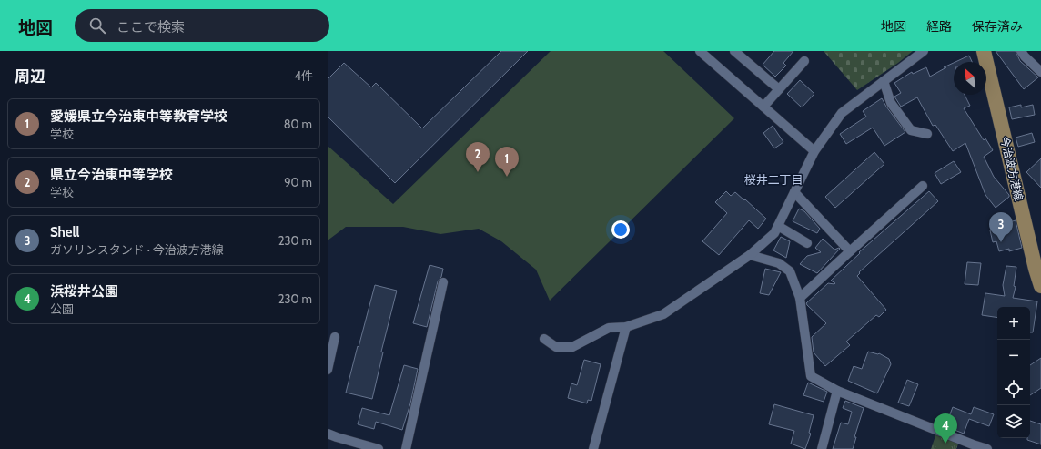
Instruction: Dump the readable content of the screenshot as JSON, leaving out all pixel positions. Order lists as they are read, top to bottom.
{
  "streets": {
    "main road": ["今治波方港線"]
  },
  "districts": ["桜井二丁目"],
  "north": "top left",
  "page": {
    "header": "地図",
    "search": "ここで検索",
    "nav": ["地図", "経路", "保存済み"],
    "heading": ["周辺", "4件"],
    "list": [
      {
        "mark": "1",
        "name": "愛媛県立今治東中等教育学校",
        "note": "学校",
        "value": "80 m"
      },
      {
        "mark": "2",
        "name": "県立今治東中等学校",
        "note": "学校",
        "value": "90 m"
      },
      {
        "mark": "3",
        "name": "Shell",
        "note": "ガソリンスタンド · 今治波方港線",
        "value": "230 m"
      },
      {
        "mark": "4",
        "name": "浜桜井公園",
        "note": "公園",
        "value": "230 m"
      }
    ],
    "pins": [
      "2",
      "1",
      "3",
      "4"
    ],
    "map_buttons": ["+", "−"]
  }
}
